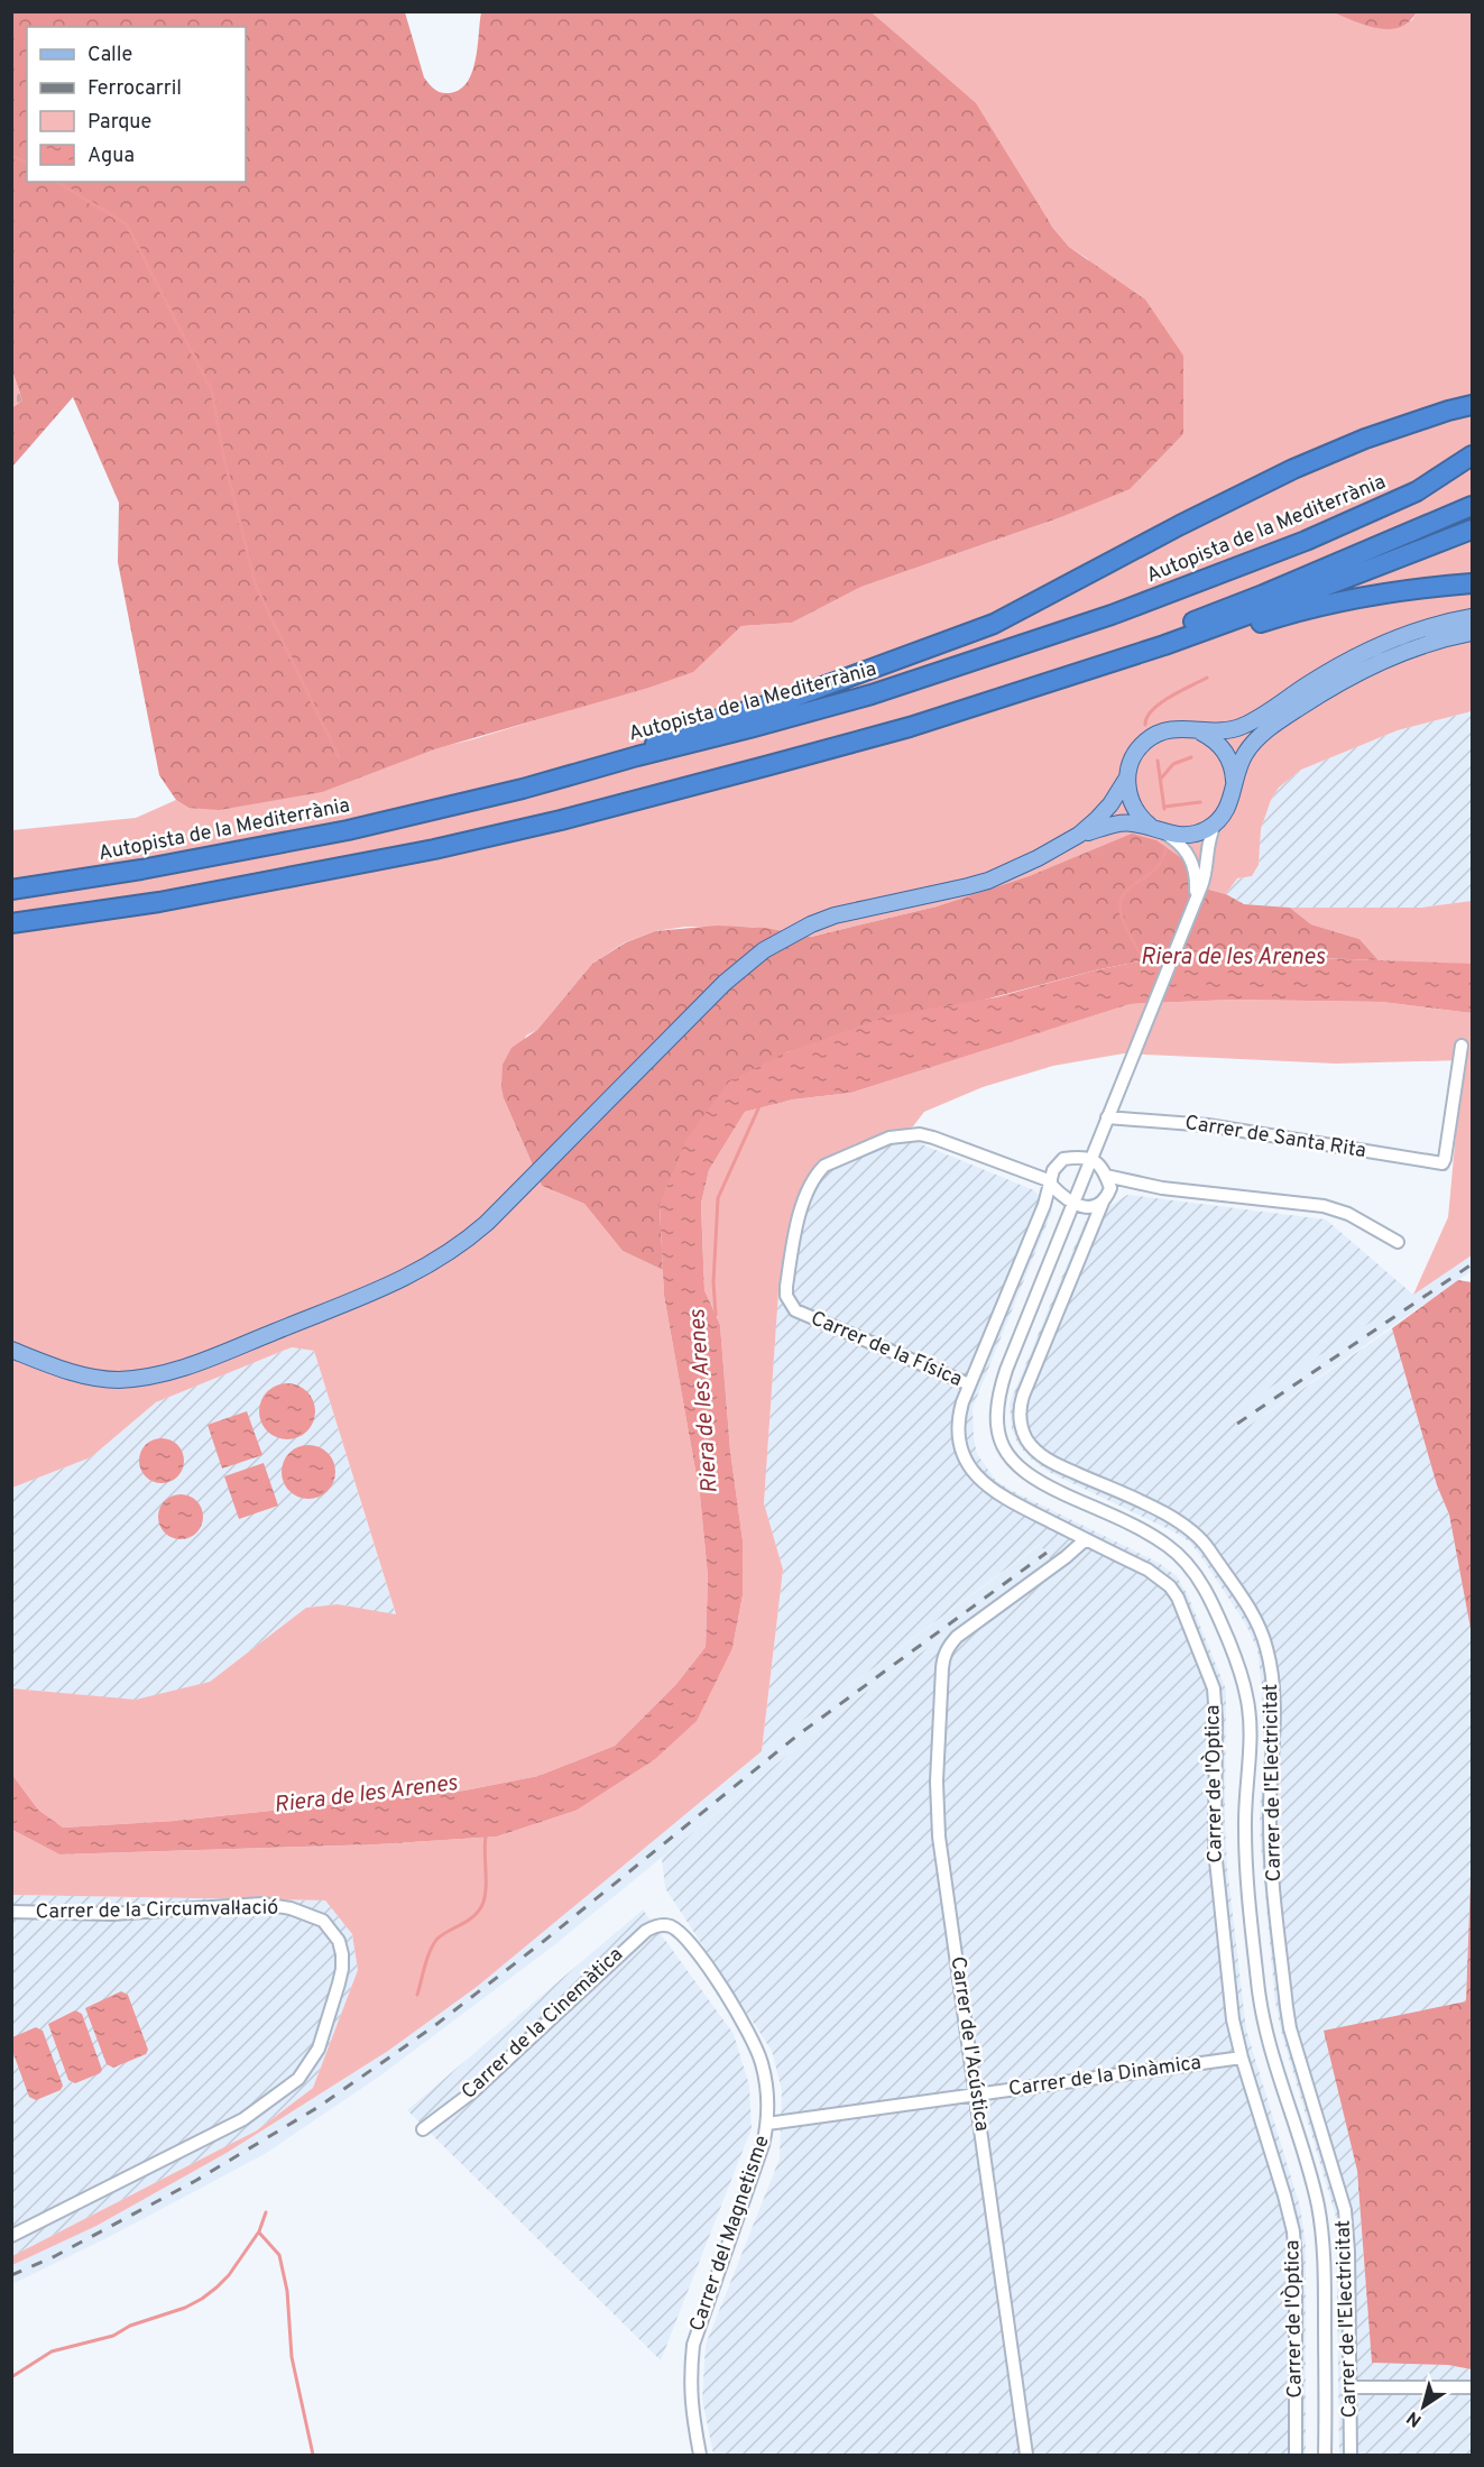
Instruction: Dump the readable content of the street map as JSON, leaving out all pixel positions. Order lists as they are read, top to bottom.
{
  "streets": {
    "highway": ["Autopista de la Mediterrània"],
    "street": [
      "Carrer de Santa Rita",
      "Carrer de la Física",
      "Carrer de l'Electricitat",
      "Carrer de l'Òptica",
      "Carrer de la Circumval·lació",
      "Carrer de la Cinemàtica",
      "Carrer de l'Acústica",
      "Carrer de la Dinàmica",
      "Carrer del Magnetisme"
    ]
  },
  "crossings": [
    ["Carrer de la Física", "Carrer de l'Òptica"],
    ["Carrer de l'Òptica", "Carrer de l'Acústica"],
    ["Carrer de l'Òptica", "Carrer de la Dinàmica"],
    ["Carrer de la Cinemàtica", "Carrer del Magnetisme"],
    ["Carrer de l'Acústica", "Carrer de la Dinàmica"],
    ["Carrer de la Dinàmica", "Carrer del Magnetisme"]
  ],
  "water": ["Riera de les Arenes"],
  "legend": [
    "Calle",
    "Ferrocarril",
    "Parque",
    "Agua"
  ],
  "north": "bottom left"
}
